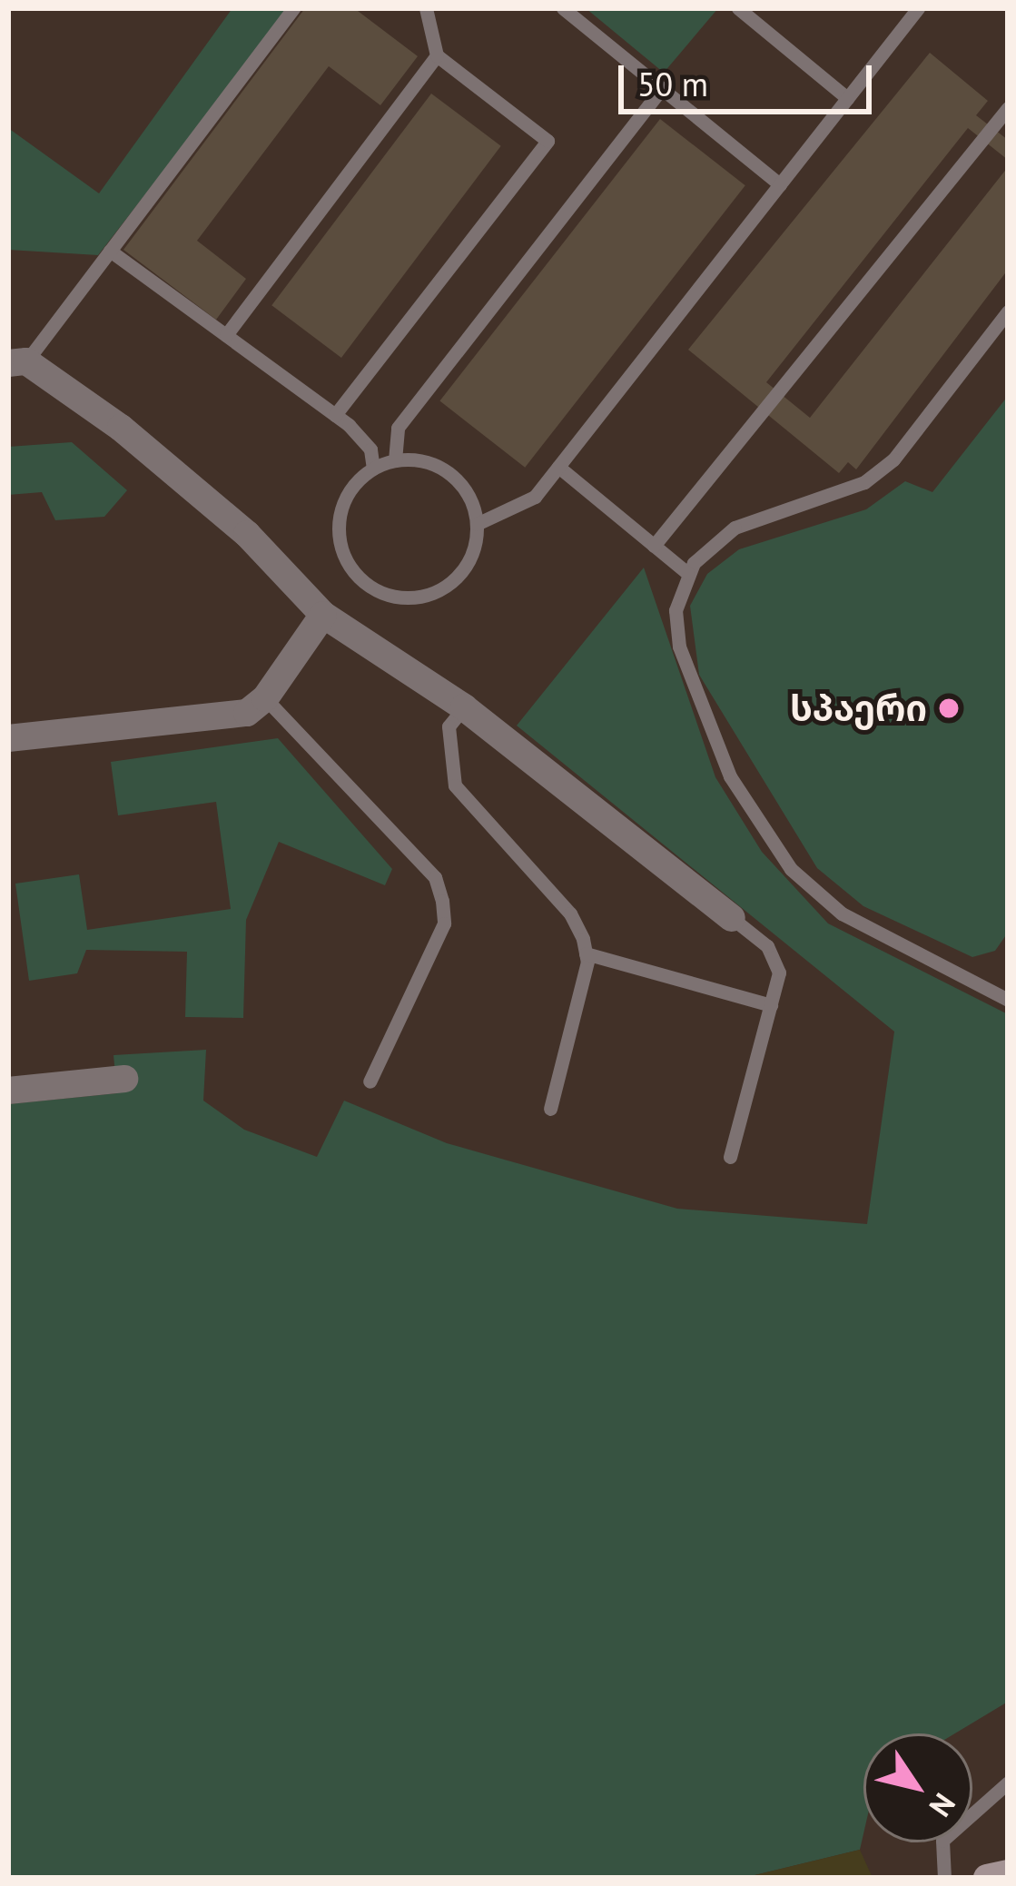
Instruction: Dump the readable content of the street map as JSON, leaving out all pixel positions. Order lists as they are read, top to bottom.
{
  "places": ["სპაერი"],
  "scale_bar": "50 m",
  "north": "bottom right"
}
